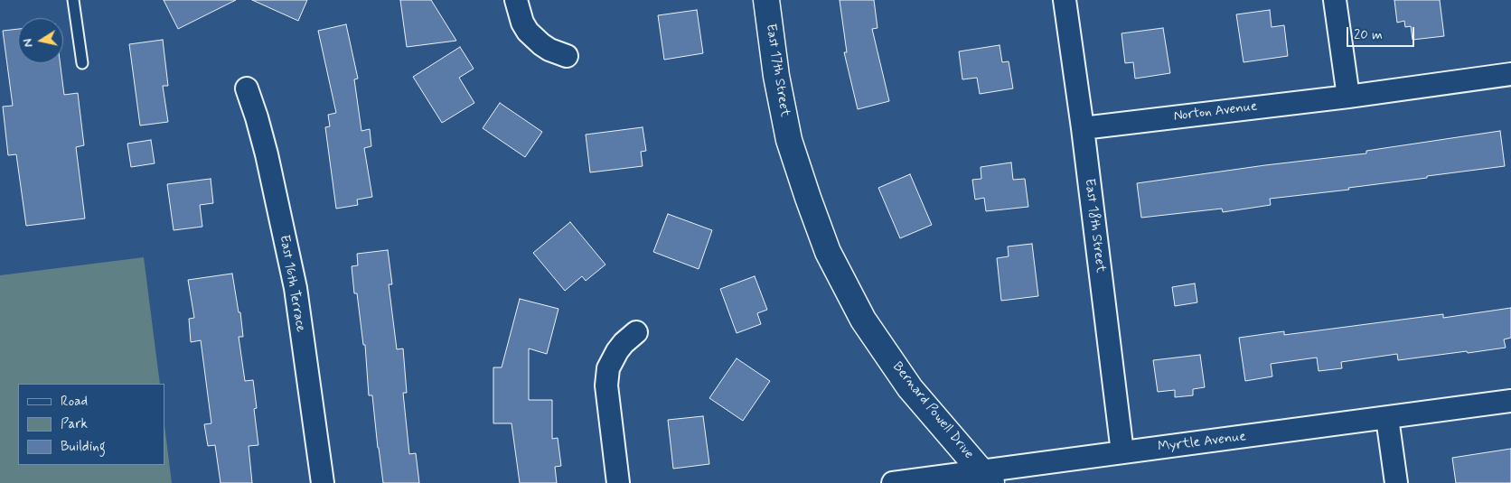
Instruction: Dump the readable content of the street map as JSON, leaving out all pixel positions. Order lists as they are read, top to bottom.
{
  "streets": {
    "street": [
      "East 17th Street",
      "Norton Avenue",
      "East 18th Street",
      "East 16th Terrace",
      "Bernard Powell Drive",
      "Myrtle Avenue"
    ]
  },
  "crossings": [
    ["East 17th Street", "Bernard Powell Drive"],
    ["Norton Avenue", "East 18th Street"],
    ["East 18th Street", "Myrtle Avenue"],
    ["Bernard Powell Drive", "Myrtle Avenue"]
  ],
  "legend": ["Road", "Park", "Building"],
  "scale_bar": "20 m",
  "north": "left"
}
